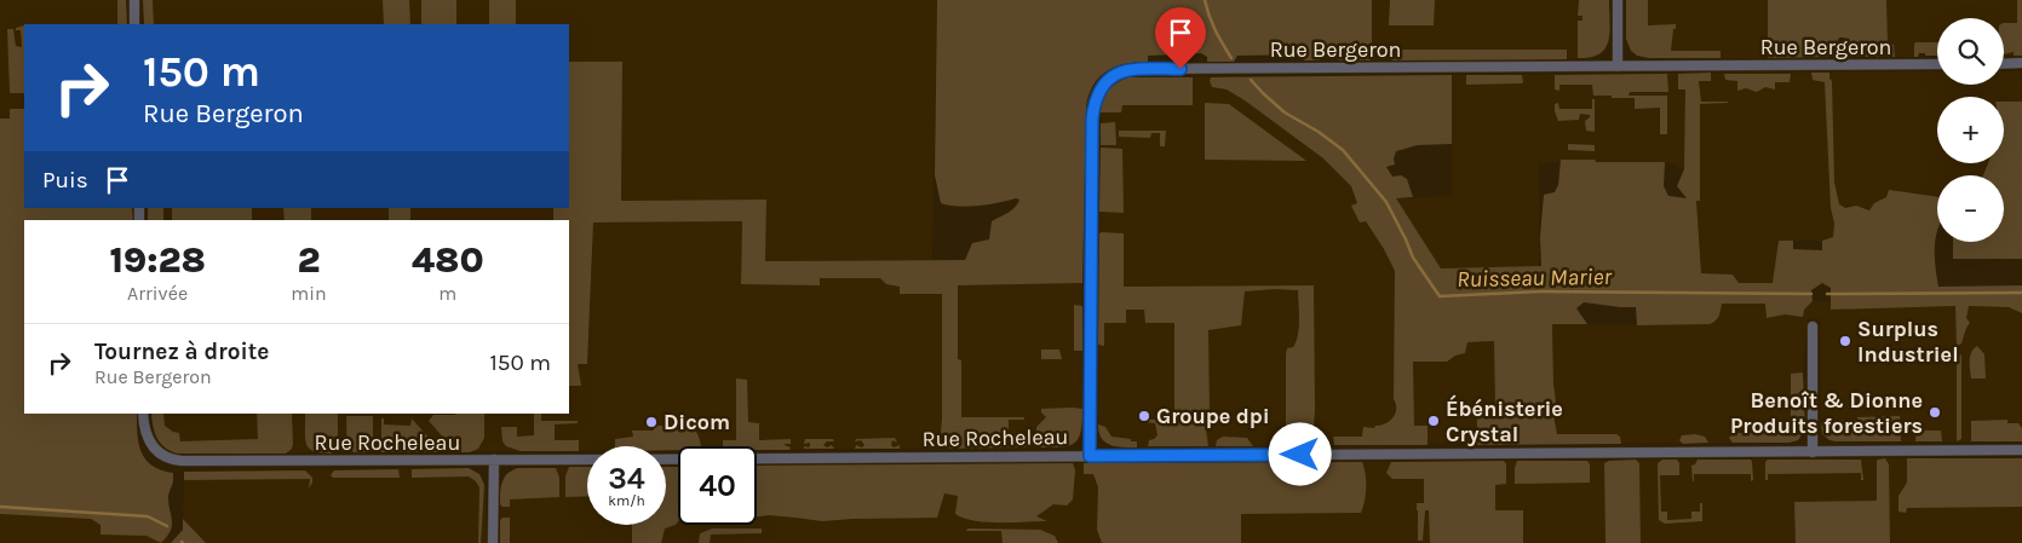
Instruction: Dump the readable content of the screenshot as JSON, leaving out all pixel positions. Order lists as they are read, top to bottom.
{
  "streets": {
    "street": ["Rue Bergeron", "Rue Rocheleau"]
  },
  "crossings": [
    ["Rue Bergeron", "Rue Rocheleau"]
  ],
  "water": ["Ruisseau Marier"],
  "places": [
    "Surplus Industriel",
    "Benoît & Dionne Produits forestiers",
    "Groupe dpi",
    "Ébénisterie Crystal",
    "Dicom"
  ],
  "page": {
    "map_buttons": ["+", "−"],
    "turn": ["150 m", "Rue Bergeron"],
    "then": "Puis",
    "eta": [
      "19:28",
      "Arrivée",
      "2",
      "min",
      "480",
      "m"
    ],
    "list": [
      {
        "name": "Tournez à droite",
        "note": "Rue Bergeron",
        "value": "150 m"
      }
    ],
    "speed": "34 km/h",
    "limit": "40"
  }
}
